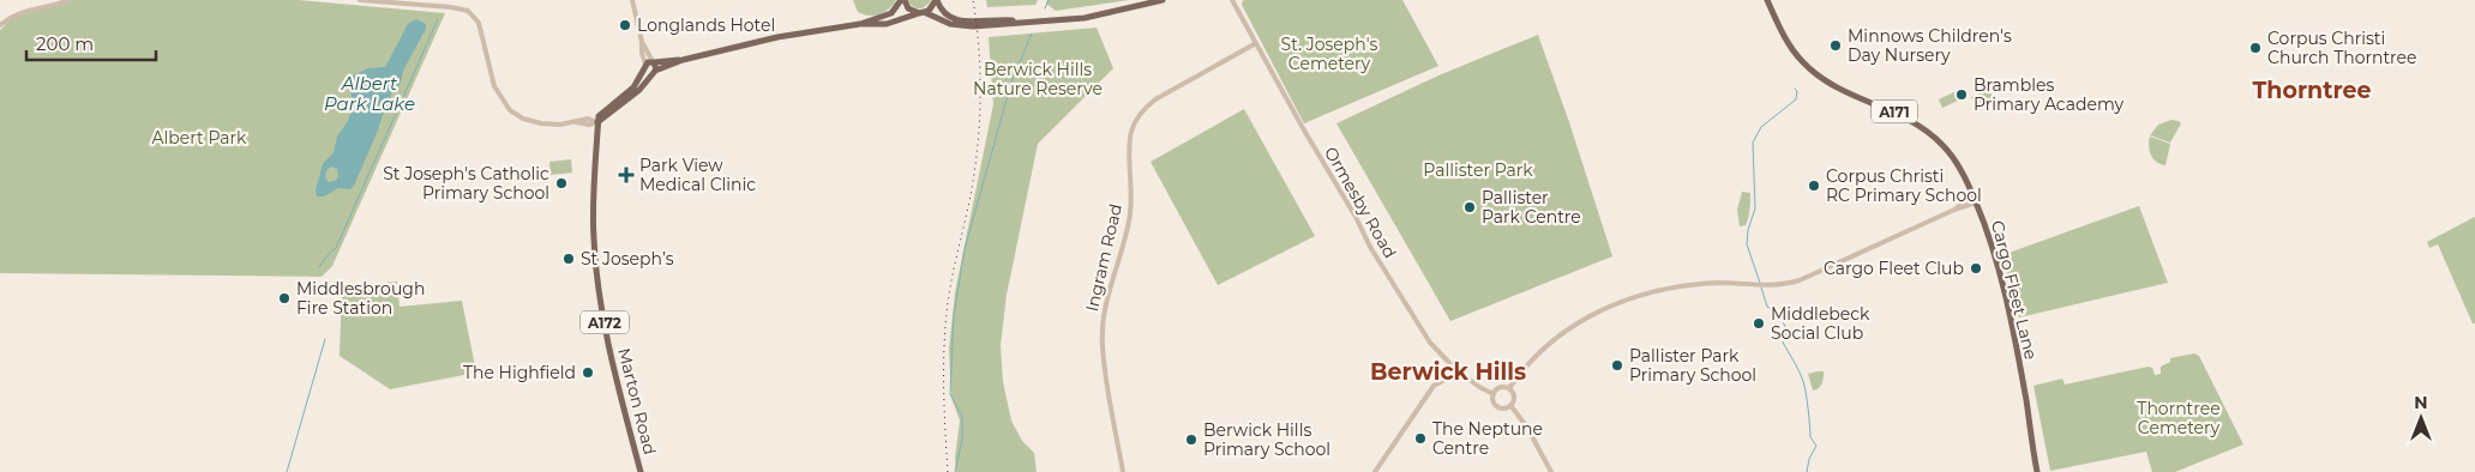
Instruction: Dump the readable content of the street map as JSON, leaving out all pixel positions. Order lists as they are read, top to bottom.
{
  "streets": {
    "main road": [
      "A171",
      "Cargo Fleet Lane",
      "A172",
      "Marton Road"
    ],
    "street": ["Ormesby Road", "Ingram Road"]
  },
  "crossings": [
    ["Ormesby Road", "Ingram Road"]
  ],
  "districts": ["Thorntree", "Berwick Hills"],
  "water": ["Albert Park Lake"],
  "parks": [
    "St. Joseph's Cemetery",
    "Berwick Hills Nature Reserve",
    "Albert Park",
    "Pallister Park",
    "Thorntree Cemetery"
  ],
  "places": {
    "other": [
      "Longlands Hotel",
      "Minnows Children's Day Nursery",
      "Corpus Christi Church Thorntree",
      "Brambles Primary Academy",
      "St Joseph's Catholic Primary School",
      "Corpus Christi RC Primary School",
      "Pallister Park Centre",
      "St Joseph’s",
      "Cargo Fleet Club",
      "Middlesbrough Fire Station",
      "Middlebeck Social Club",
      "Pallister Park Primary School",
      "The Highfield",
      "The Neptune Centre",
      "Berwick Hills Primary School"
    ],
    "health": ["Park View Medical Clinic"]
  },
  "scale_bar": "200 m",
  "north": "top"
}
